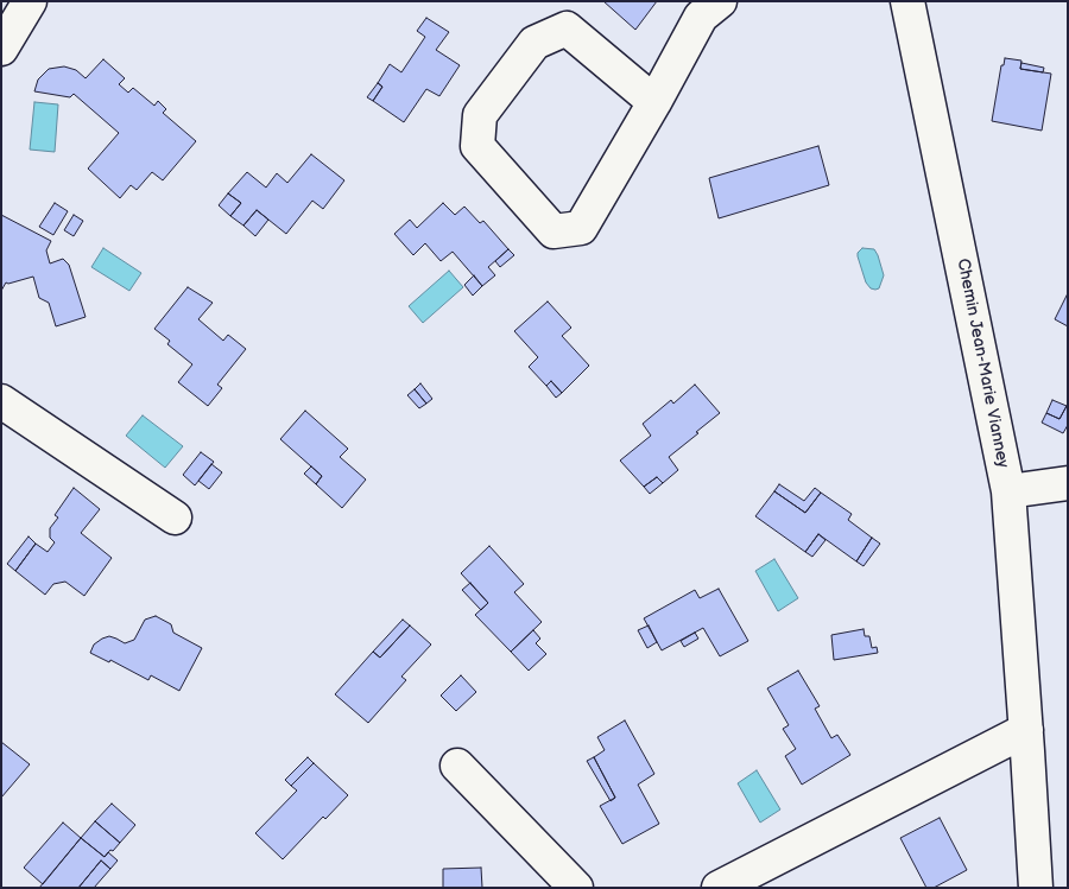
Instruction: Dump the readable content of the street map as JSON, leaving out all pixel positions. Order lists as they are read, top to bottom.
{
  "streets": {
    "street": ["Chemin Jean-Marie Vianney"]
  }
}
